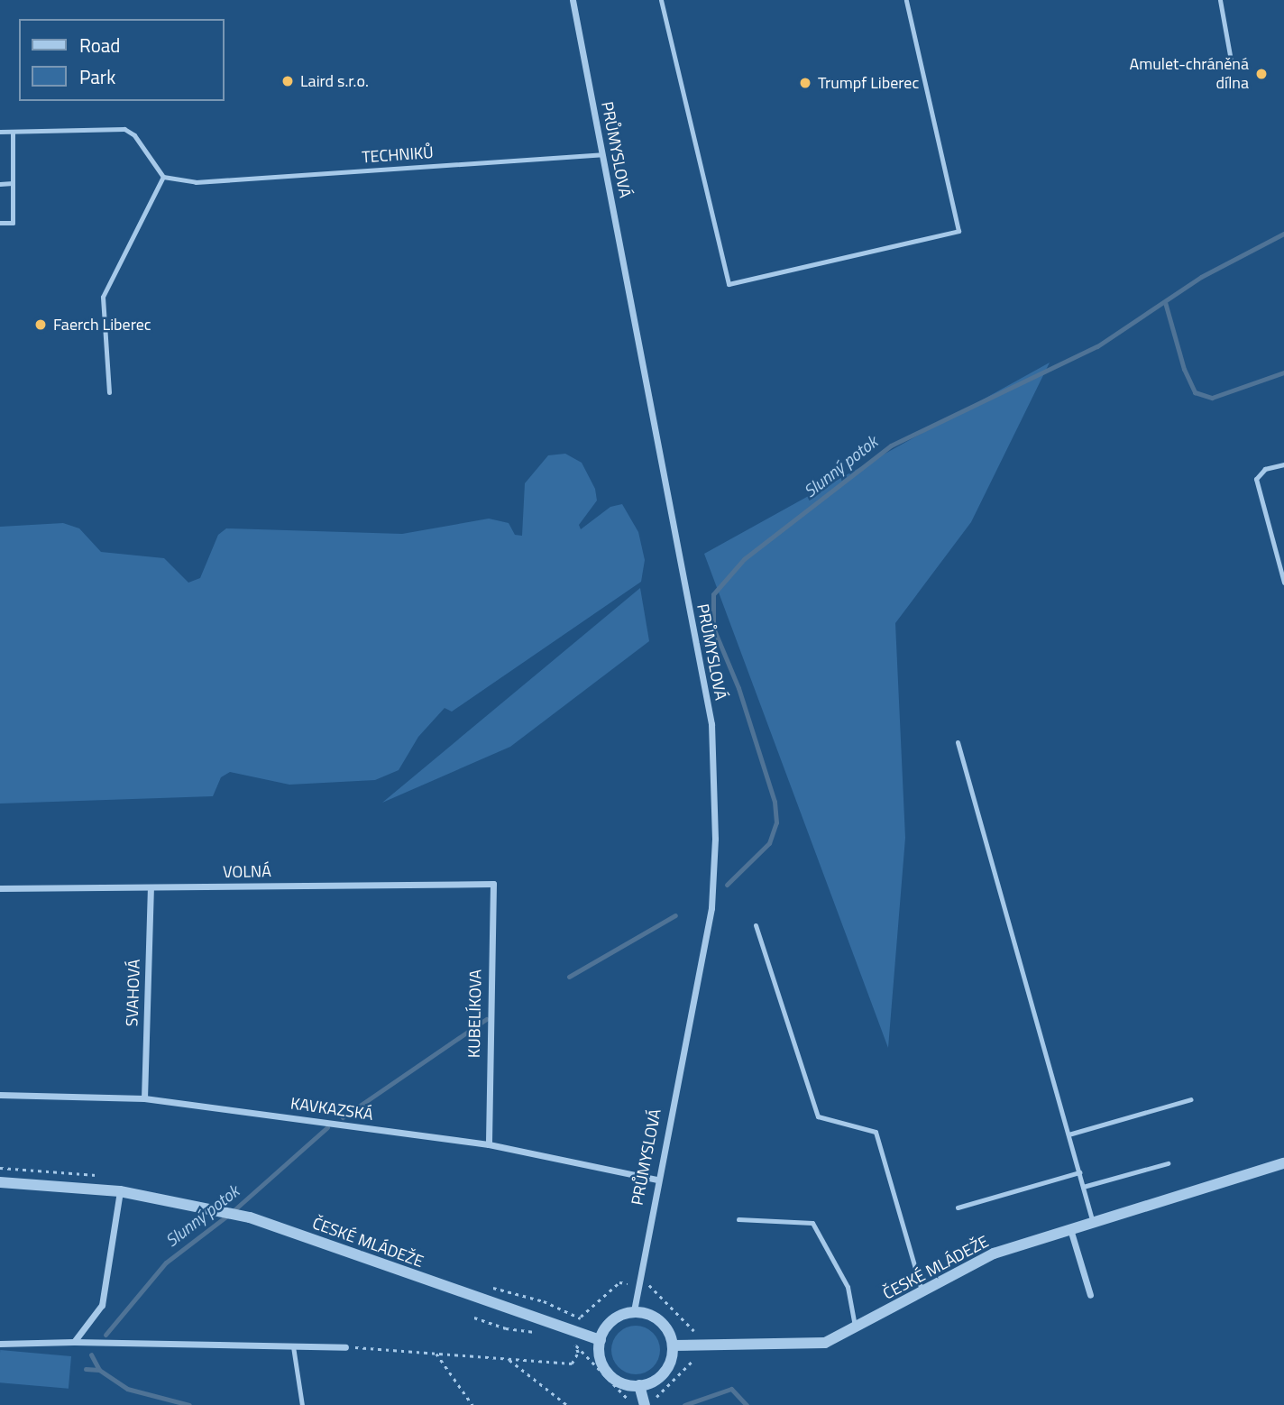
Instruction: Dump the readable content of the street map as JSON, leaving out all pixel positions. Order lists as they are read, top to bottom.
{
  "streets": {
    "street": [
      "PRŮMYSLOVÁ",
      "VOLNÁ",
      "SVAHOVÁ",
      "KUBELÍKOVA",
      "KAVKAZSKÁ",
      "ČESKÉ MLÁDEŽE"
    ],
    "lane": ["TECHNIKŮ"]
  },
  "crossings": [
    ["PRŮMYSLOVÁ", "TECHNIKŮ"],
    ["PRŮMYSLOVÁ", "KAVKAZSKÁ"],
    ["PRŮMYSLOVÁ", "ČESKÉ MLÁDEŽE"],
    ["VOLNÁ", "SVAHOVÁ"],
    ["VOLNÁ", "KUBELÍKOVA"],
    ["SVAHOVÁ", "KAVKAZSKÁ"],
    ["KUBELÍKOVA", "KAVKAZSKÁ"]
  ],
  "water": ["Slunný potok"],
  "places": [
    "Amulet-chráněná dílna",
    "Laird s.r.o.",
    "Trumpf Liberec",
    "Faerch Liberec"
  ],
  "legend": ["Road", "Park"]
}
